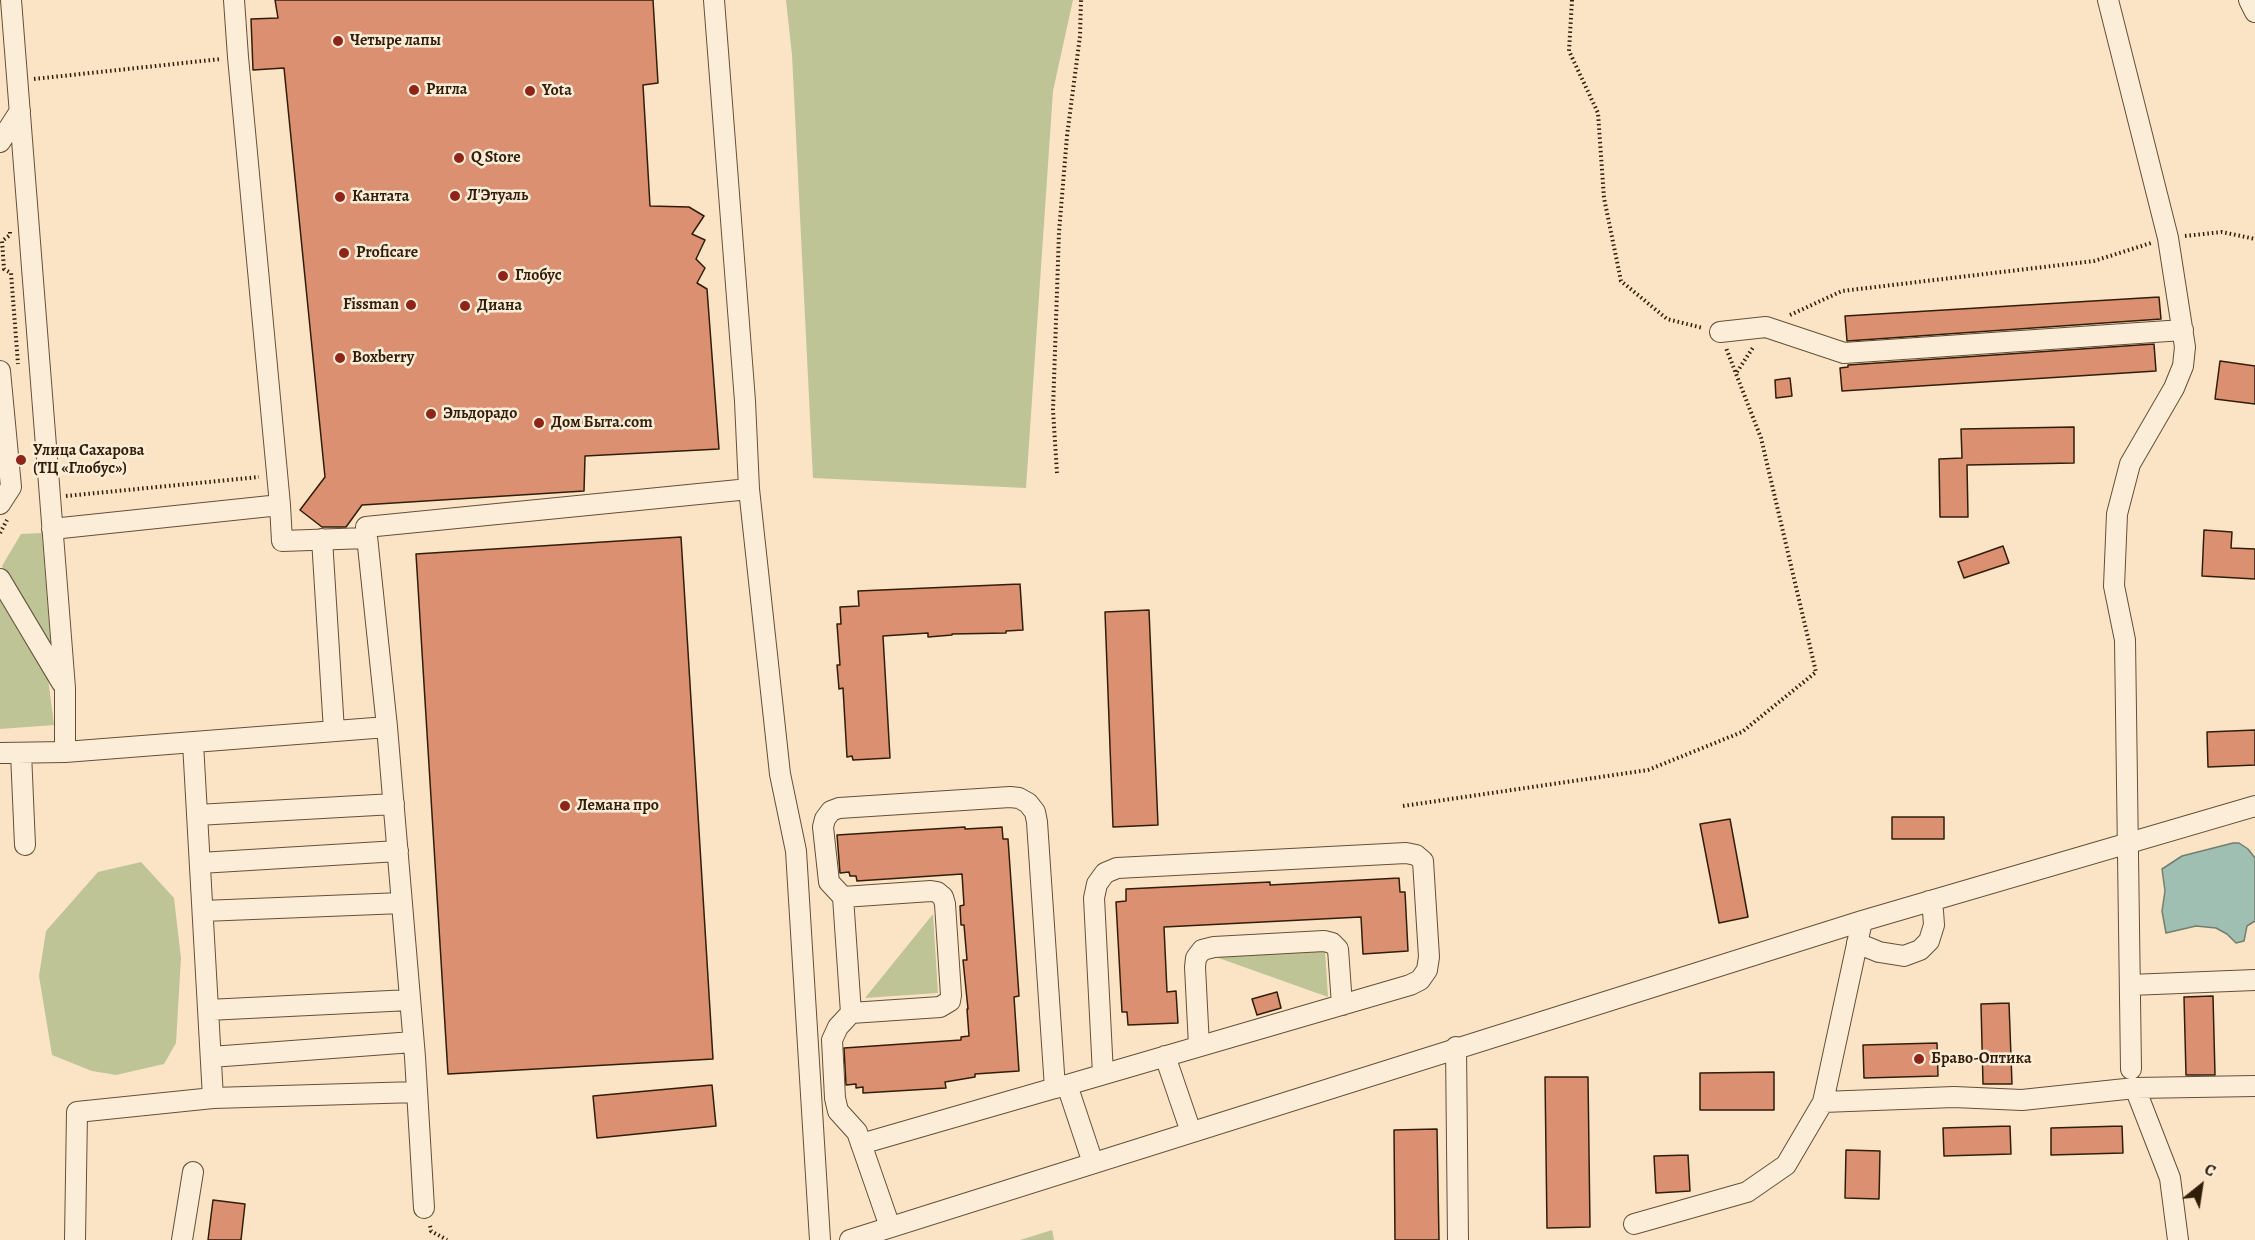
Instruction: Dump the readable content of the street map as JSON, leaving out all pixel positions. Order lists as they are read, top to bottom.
{
  "places": [
    "Четыре лапы",
    "Ригла",
    "Yota",
    "Q Store",
    "Л'Этуаль",
    "Кантата",
    "Proficare",
    "Глобус",
    "Fissman",
    "Диана",
    "Boxberry",
    "Эльдорадо",
    "Дом Быта.com",
    "Улица Сахарова (ТЦ «Глобус»)",
    "Лемана про",
    "Браво-Оптика"
  ],
  "north": "top right"
}
